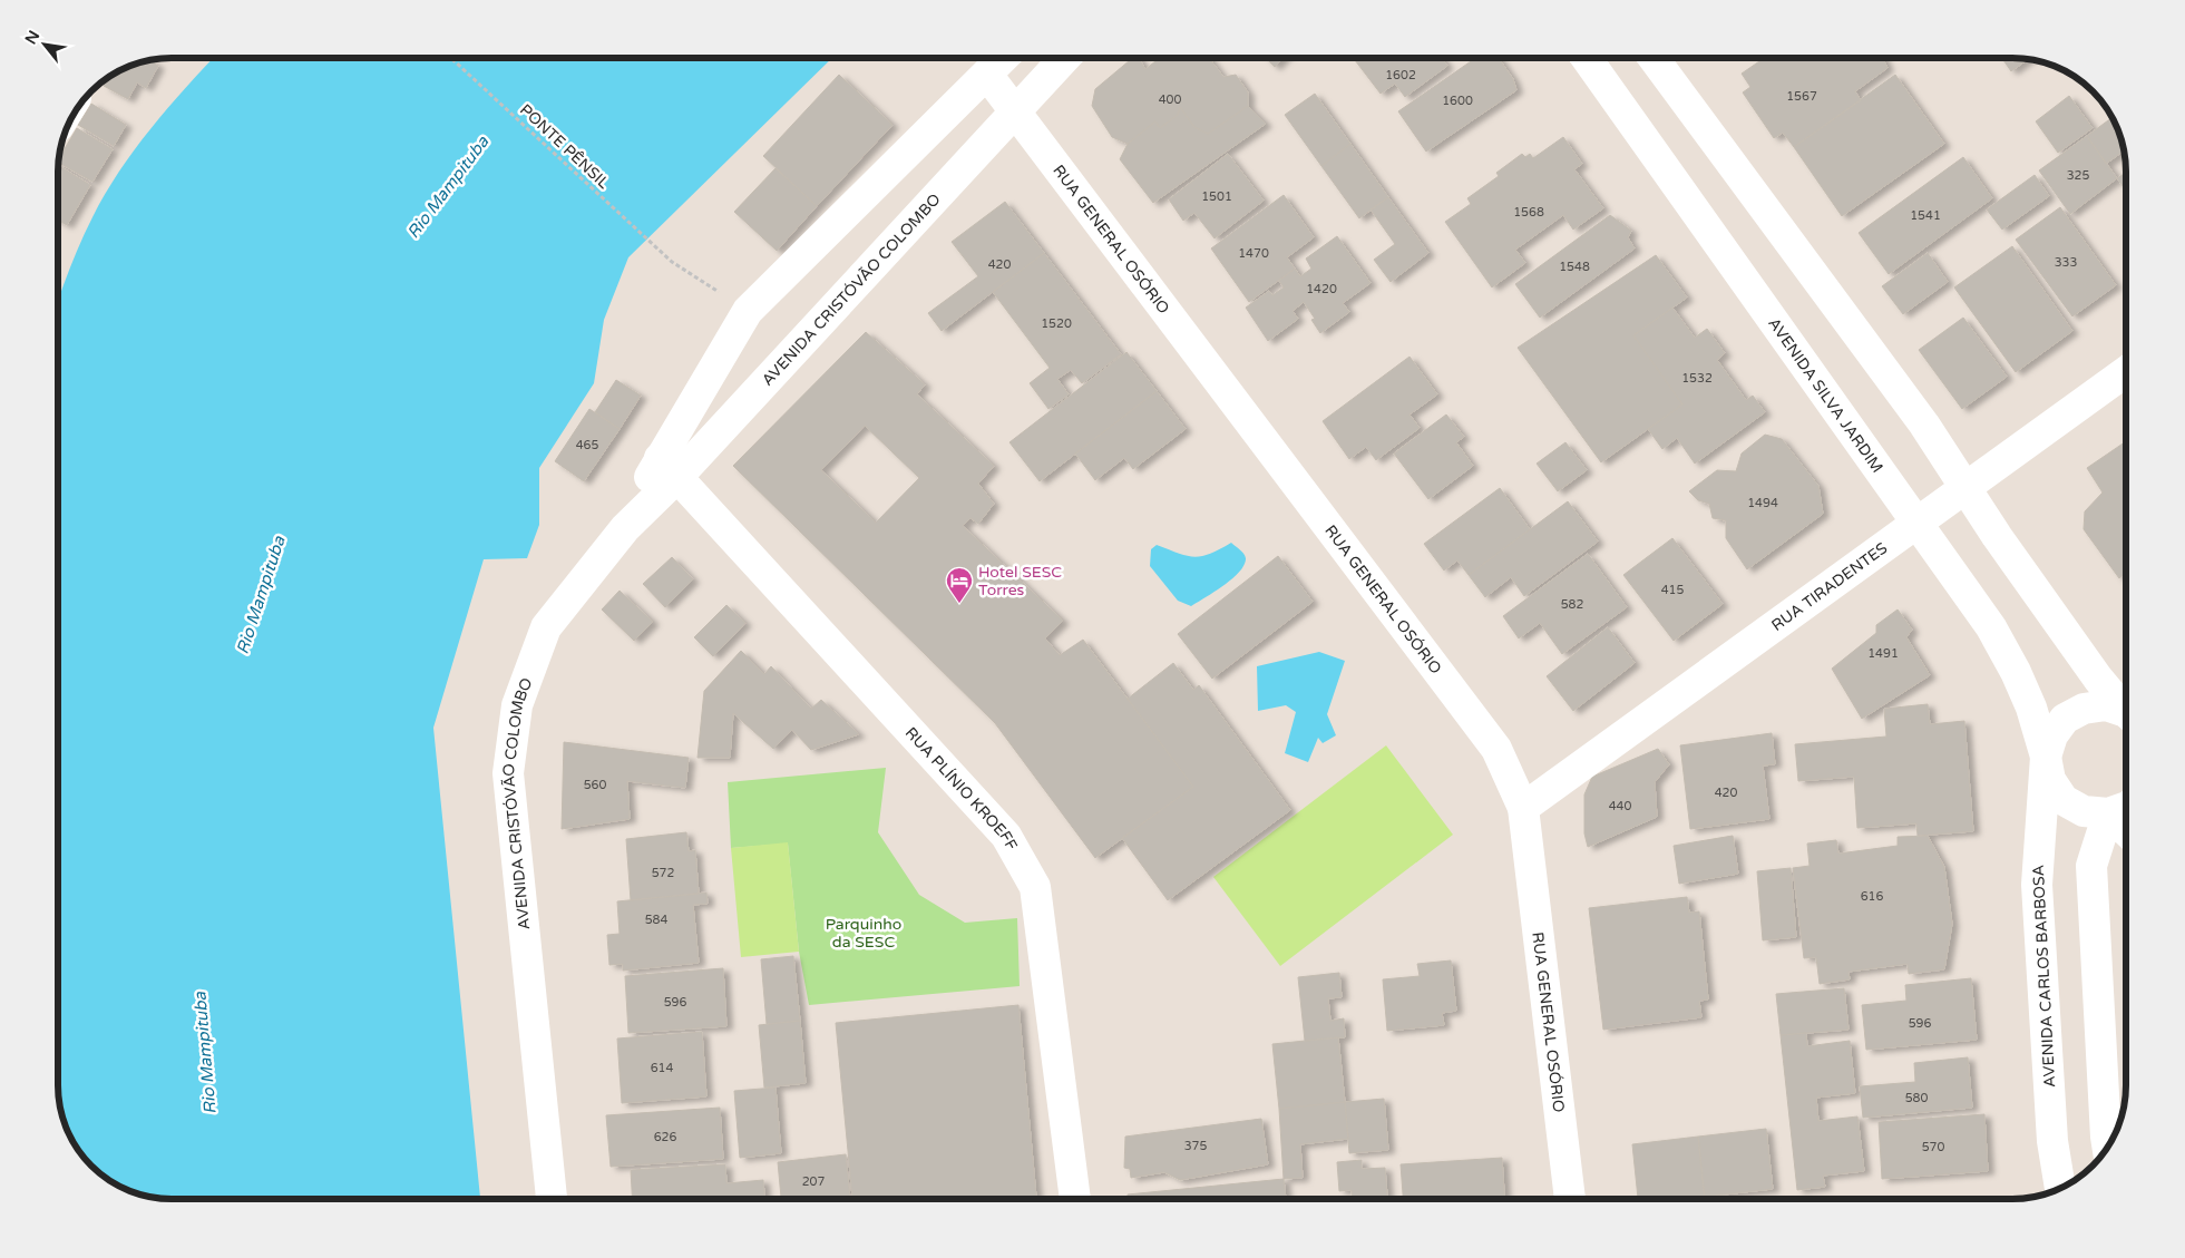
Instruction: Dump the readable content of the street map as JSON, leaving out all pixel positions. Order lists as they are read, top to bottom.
{
  "streets": {
    "street": [
      "RUA GENERAL OSÓRIO",
      "AVENIDA CRISTÓVÃO COLOMBO",
      "AVENIDA SILVA JARDIM",
      "RUA TIRADENTES",
      "RUA PLÍNIO KROEFF",
      "AVENIDA CARLOS BARBOSA"
    ],
    "path": ["PONTE PÊNSIL"]
  },
  "crossings": [
    ["PONTE PÊNSIL", "AVENIDA CRISTÓVÃO COLOMBO"],
    ["RUA GENERAL OSÓRIO", "AVENIDA CRISTÓVÃO COLOMBO"],
    ["RUA GENERAL OSÓRIO", "RUA TIRADENTES"],
    ["AVENIDA CRISTÓVÃO COLOMBO", "RUA PLÍNIO KROEFF"],
    ["AVENIDA SILVA JARDIM", "RUA TIRADENTES"],
    ["AVENIDA SILVA JARDIM", "AVENIDA CARLOS BARBOSA"]
  ],
  "water": ["Rio Mampituba"],
  "parks": ["Parquinho da SESC"],
  "places": {
    "hotel": ["Hotel SESC Torres"]
  },
  "house_numbers": [
    "1602",
    "1567",
    "400",
    "1600",
    "325",
    "1501",
    "1568",
    "1541",
    "1470",
    "333",
    "420",
    "1548",
    "1420",
    "1520",
    "1532",
    "465",
    "1494",
    "415",
    "582",
    "1491",
    "560",
    "420",
    "440",
    "572",
    "616",
    "584",
    "596",
    "596",
    "614",
    "580",
    "626",
    "375",
    "570",
    "207"
  ],
  "north": "top left"
}
